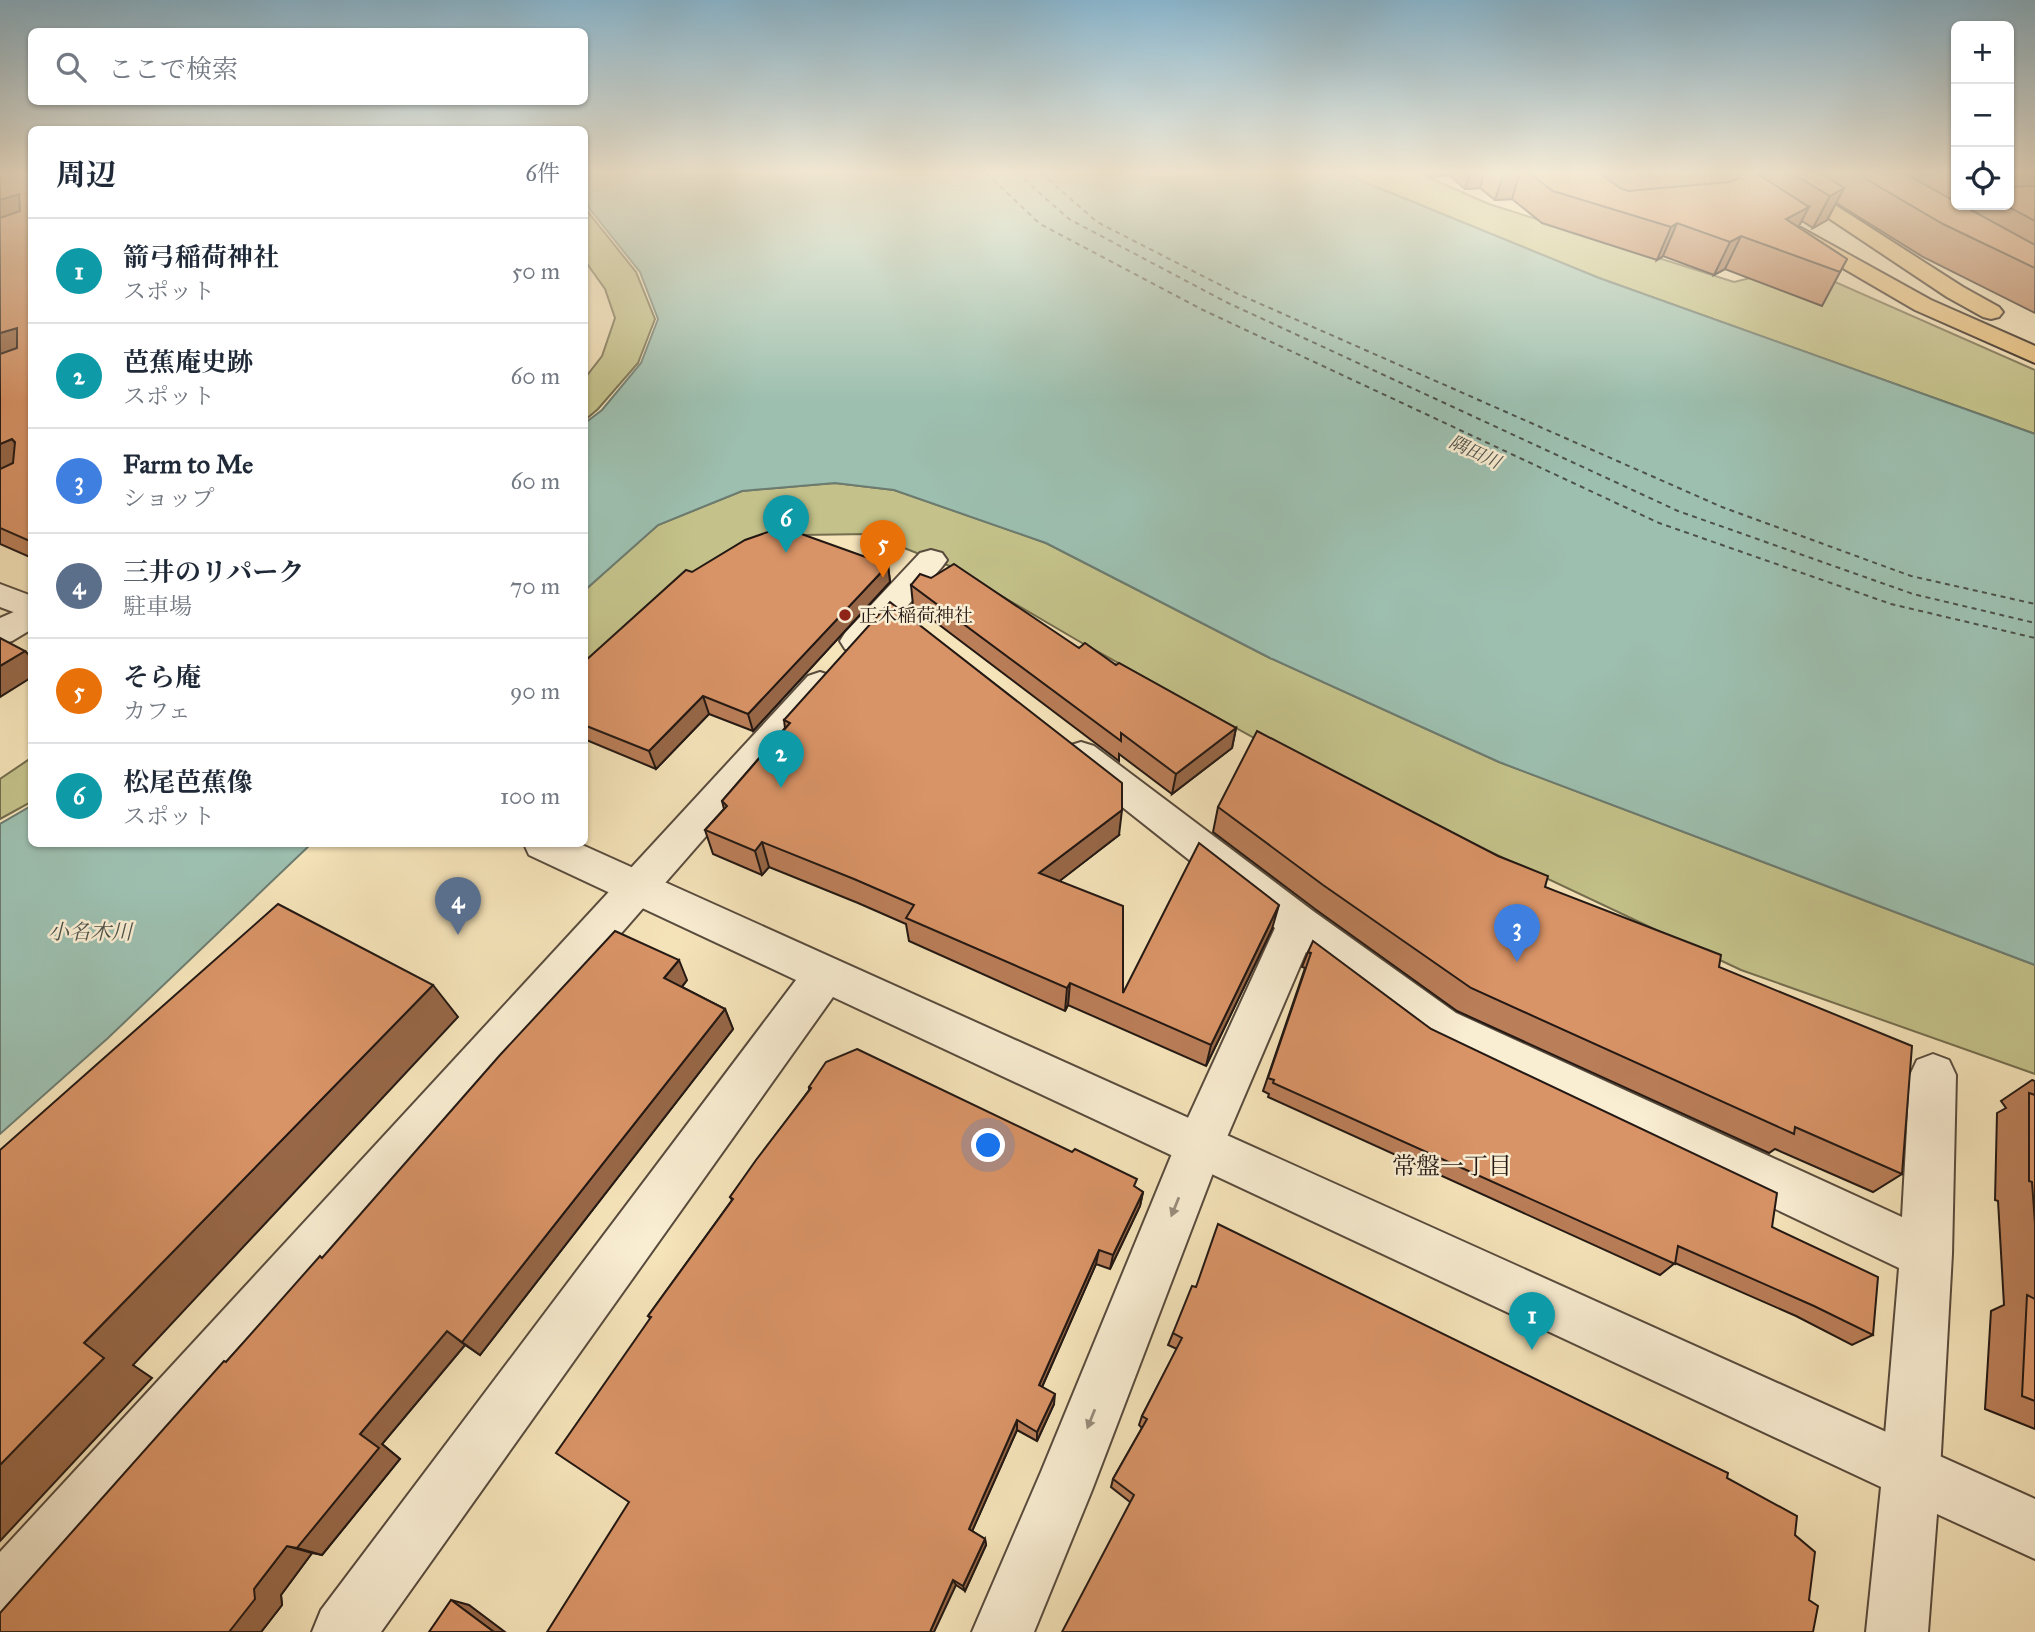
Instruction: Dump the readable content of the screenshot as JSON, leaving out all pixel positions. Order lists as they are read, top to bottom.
{
  "districts": ["常盤一丁目"],
  "water": ["隅田川", "小名木川"],
  "places": ["正木稲荷神社"],
  "page": {
    "map_buttons": ["+", "−"],
    "search": "ここで検索",
    "heading": ["周辺", "6件"],
    "list": [
      {
        "mark": "1",
        "name": "箭弓稲荷神社",
        "note": "スポット",
        "value": "50 m"
      },
      {
        "mark": "2",
        "name": "芭蕉庵史跡",
        "note": "スポット",
        "value": "60 m"
      },
      {
        "mark": "3",
        "name": "Farm to Me",
        "note": "ショップ",
        "value": "60 m"
      },
      {
        "mark": "4",
        "name": "三井のリパーク",
        "note": "駐車場",
        "value": "70 m"
      },
      {
        "mark": "5",
        "name": "そら庵",
        "note": "カフェ",
        "value": "90 m"
      },
      {
        "mark": "6",
        "name": "松尾芭蕉像",
        "note": "スポット",
        "value": "100 m"
      }
    ],
    "pins": [
      "6",
      "5",
      "2",
      "4",
      "3",
      "1"
    ]
  }
}
